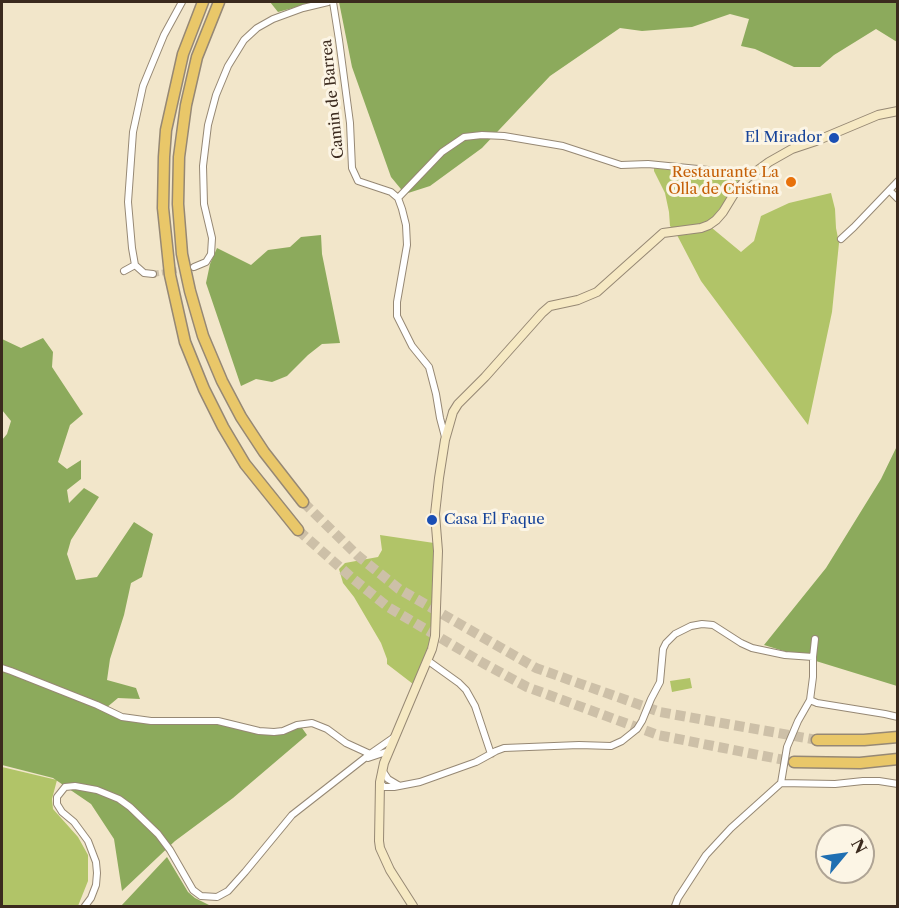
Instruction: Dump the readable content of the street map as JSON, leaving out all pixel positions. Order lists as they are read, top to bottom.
{
  "streets": {
    "street": ["Camin de Barrea"]
  },
  "places": ["El Mirador", "Restaurante La Olla de Cristina", "Casa El Faque"],
  "north": "top right"
}
